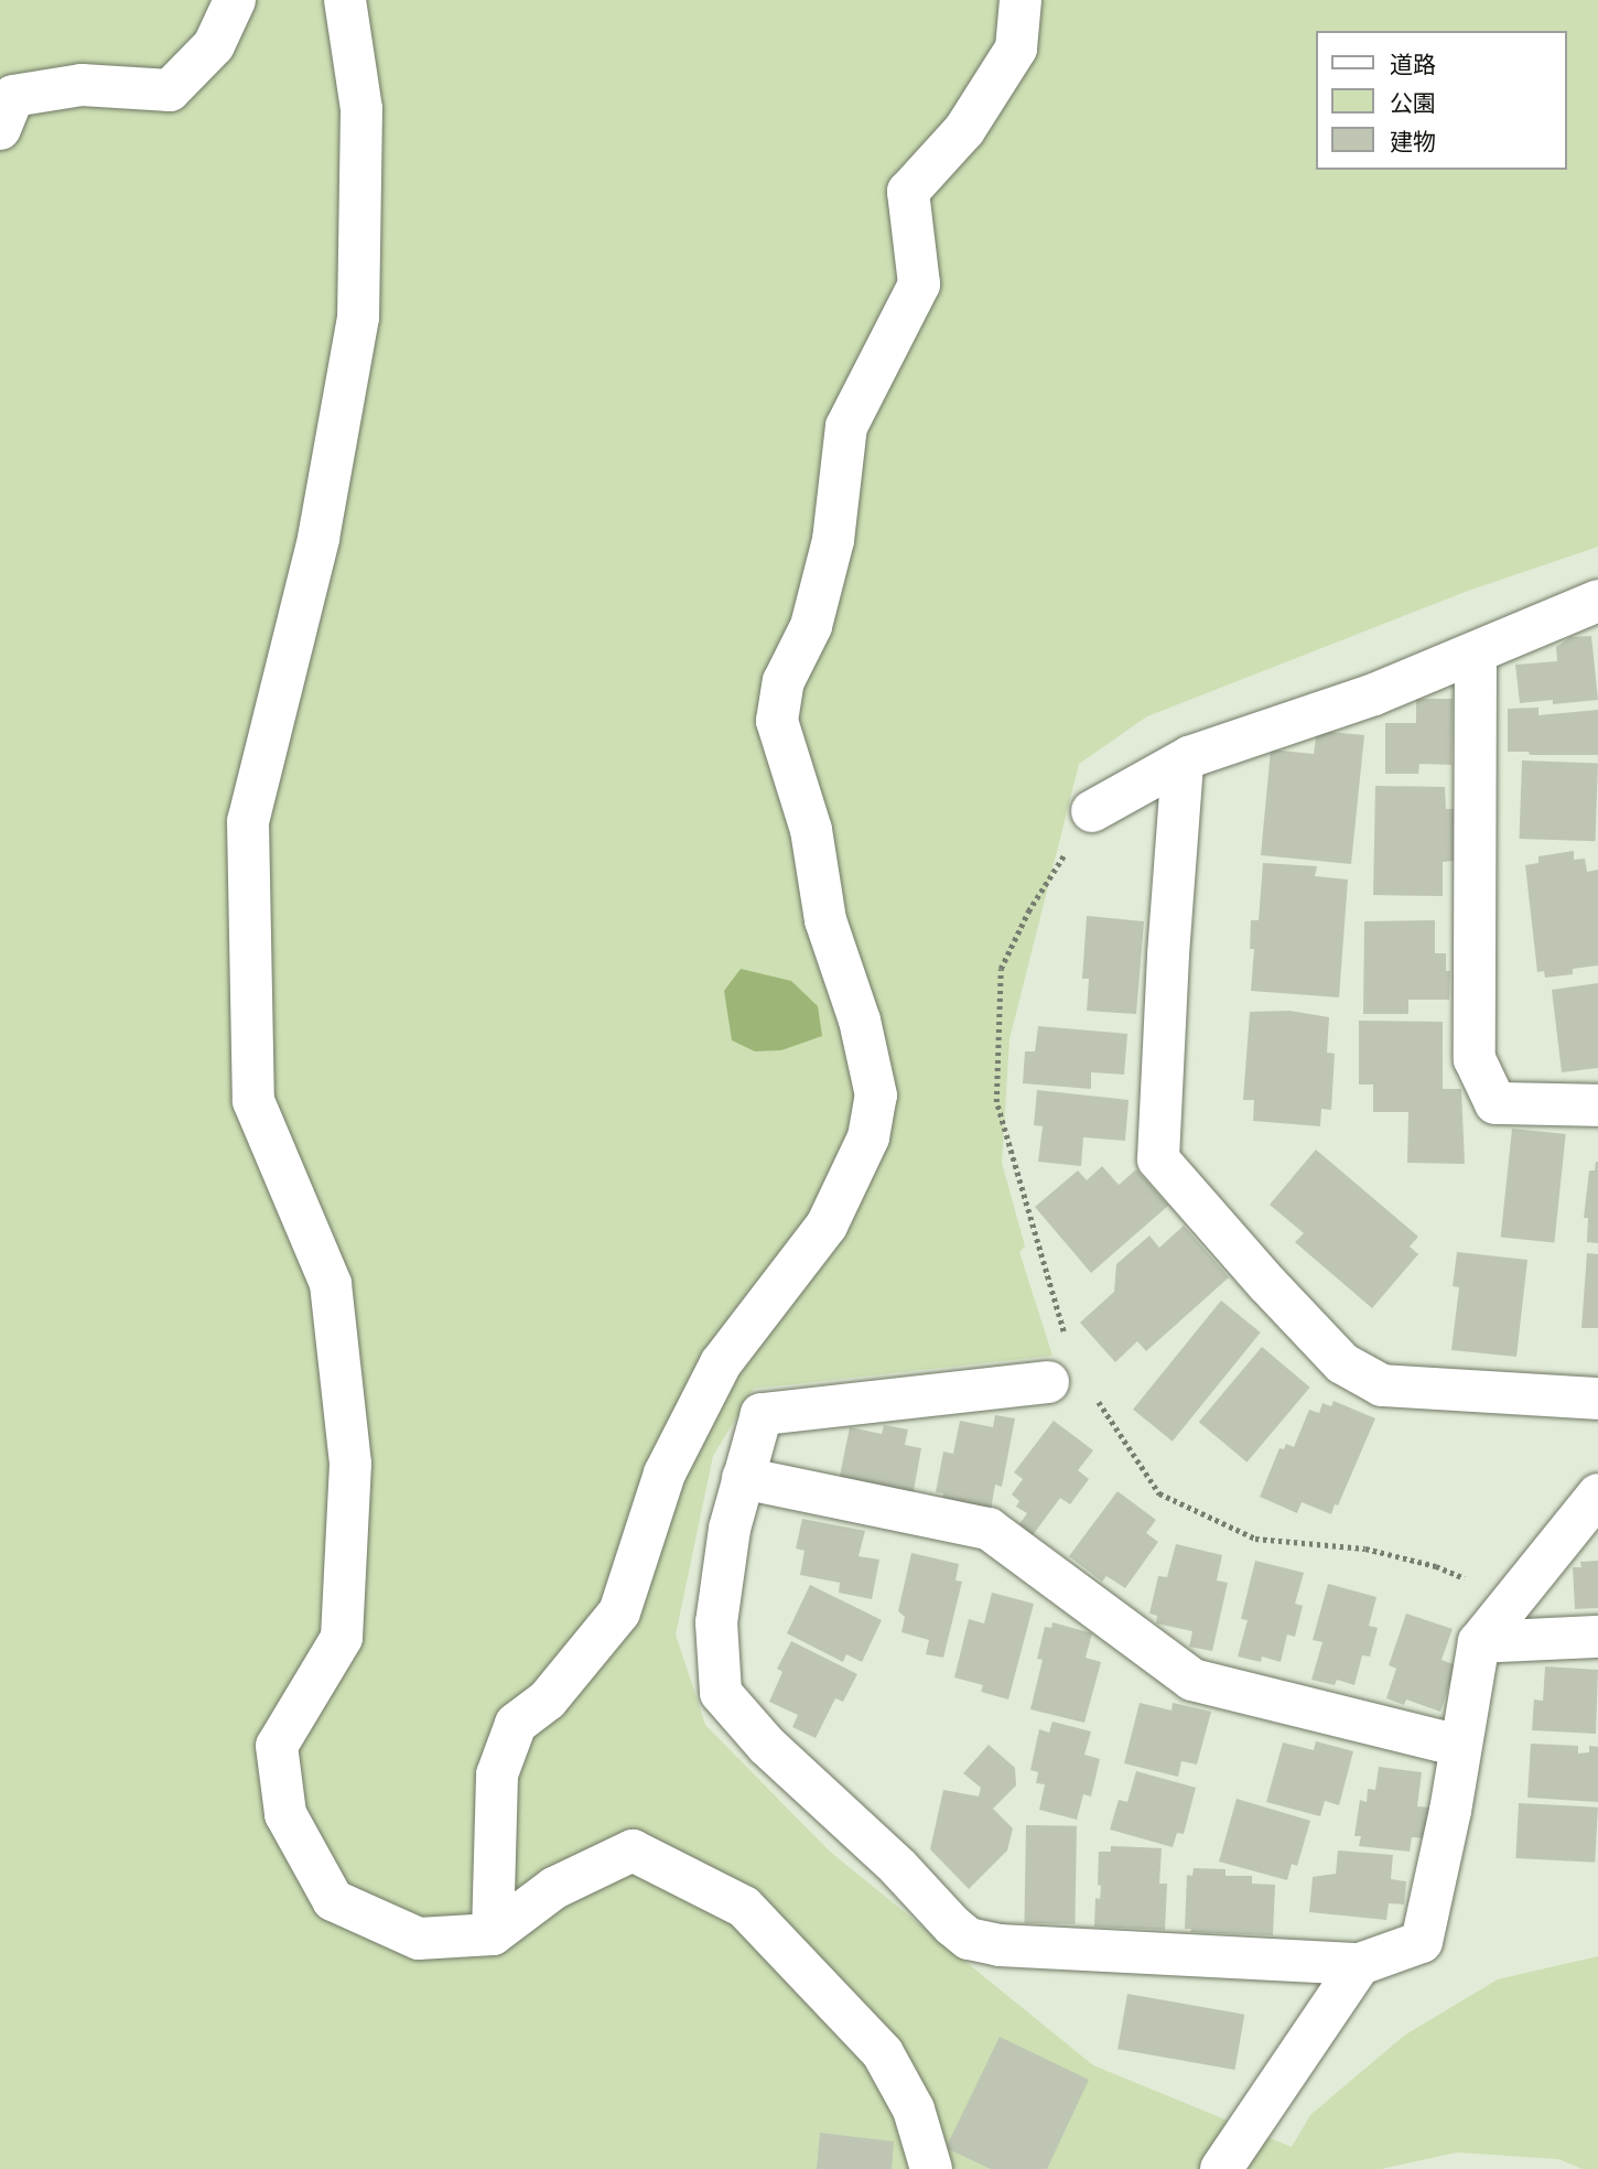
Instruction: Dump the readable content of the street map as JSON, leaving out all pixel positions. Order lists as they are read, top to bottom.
{
  "legend": ["道路", "公園", "建物"]
}
